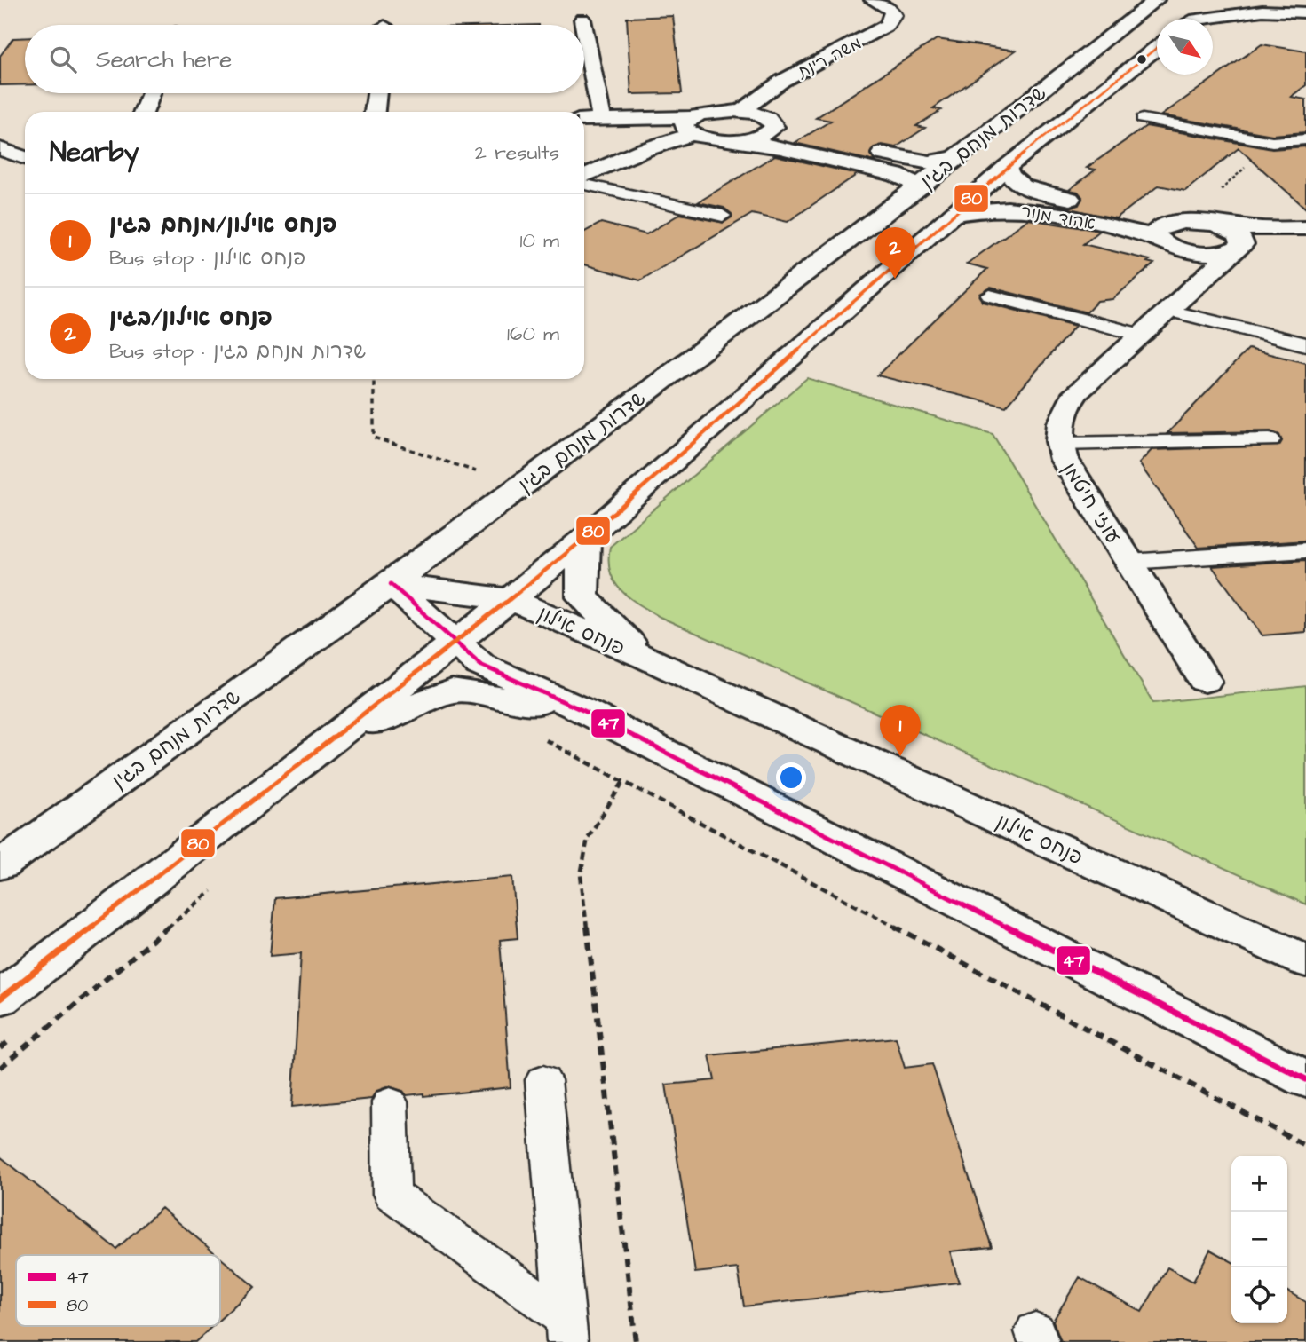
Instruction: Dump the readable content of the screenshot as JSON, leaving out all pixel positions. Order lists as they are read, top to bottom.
{
  "streets": {
    "street": [
      "משה רינת",
      "שדרות מנחם בגין",
      "אהוד מנור",
      "עוזי חיטמן",
      "פנחס אילון"
    ]
  },
  "crossings": [
    ["שדרות מנחם בגין", "אהוד מנור"],
    ["שדרות מנחם בגין", "פנחס אילון"],
    ["אהוד מנור", "עוזי חיטמן"]
  ],
  "lines": ["transit line 80", "transit line 47"],
  "legend": ["47", "80"],
  "north": "bottom right",
  "page": {
    "search": "Search here",
    "heading": ["Nearby", "2 results"],
    "list": [
      {
        "mark": "1",
        "name": "פנחס אילון/מנחם בגין",
        "note": "Bus stop · פנחס אילון",
        "value": "10 m"
      },
      {
        "mark": "2",
        "name": "פנחס אילון/בגין",
        "note": "Bus stop · שדרות מנחם בגין",
        "value": "160 m"
      }
    ],
    "pins": ["2", "1"],
    "map_buttons": ["+", "−"]
  }
}
